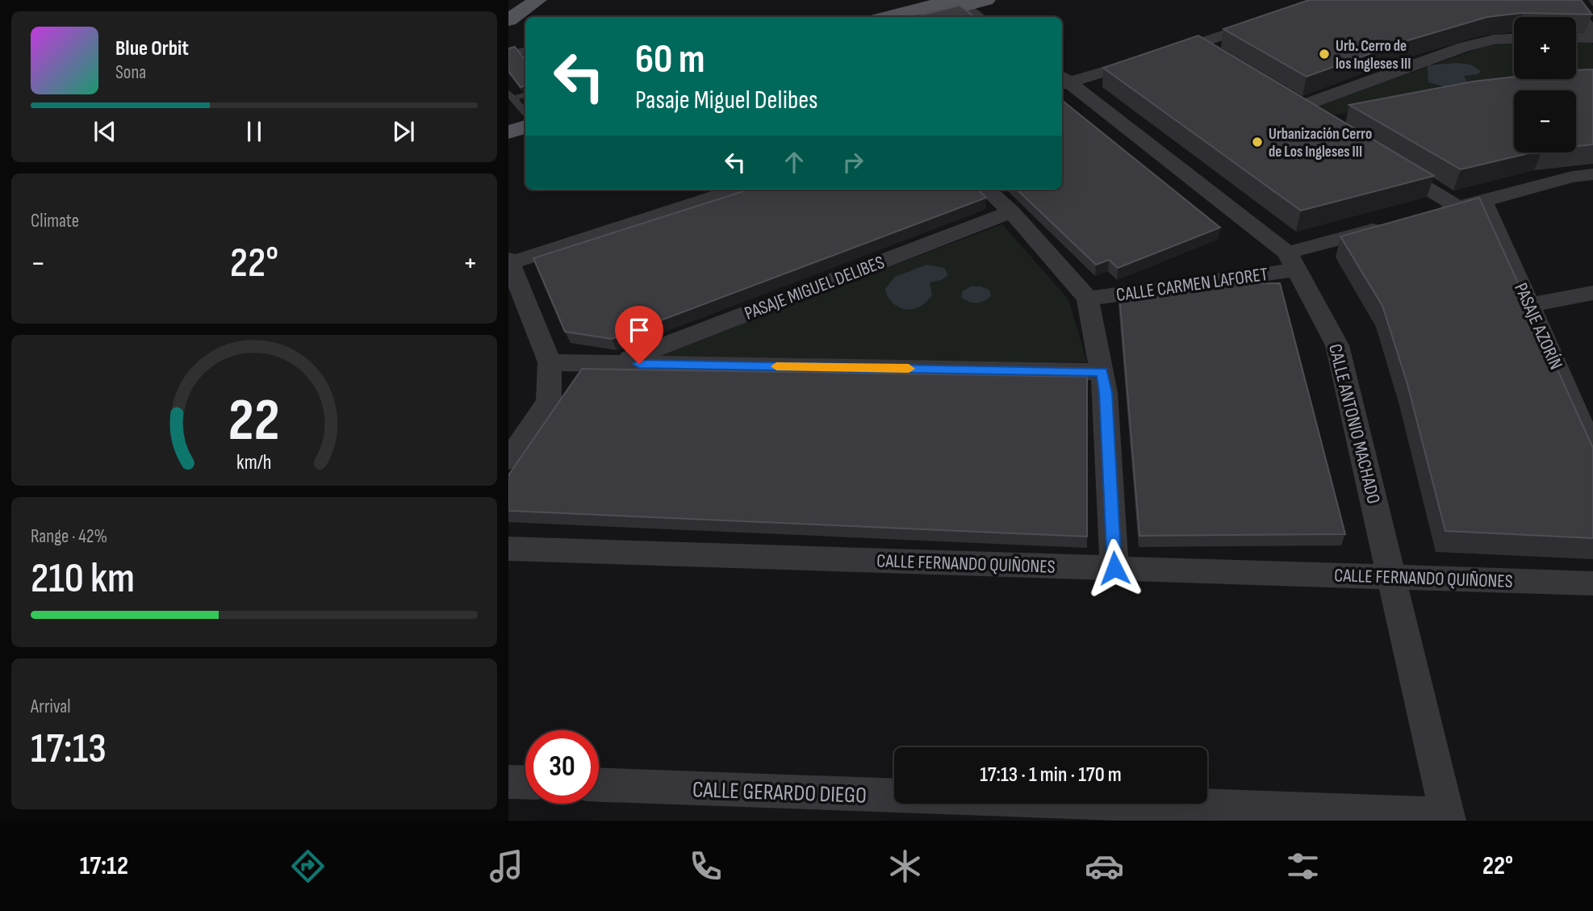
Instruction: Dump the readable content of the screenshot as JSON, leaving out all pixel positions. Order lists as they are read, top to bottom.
{
  "streets": {
    "street": [
      "CALLE CARMEN LAFORET",
      "PASAJE MIGUEL DELIBES",
      "PASAJE AZORÍN",
      "CALLE ANTONIO MACHADO",
      "CALLE FERNANDO QUIÑONES",
      "CALLE GERARDO DIEGO"
    ]
  },
  "crossings": [
    ["CALLE CARMEN LAFORET", "CALLE ANTONIO MACHADO"],
    ["CALLE ANTONIO MACHADO", "CALLE FERNANDO QUIÑONES"],
    ["CALLE ANTONIO MACHADO", "CALLE GERARDO DIEGO"]
  ],
  "places": ["Urb. Cerro de los Ingleses III", "Urbanización Cerro de Los Ingleses III"],
  "page": {
    "map_buttons": ["+", "−"],
    "turn": ["60 m", "Pasaje Miguel Delibes"],
    "song": ["Blue Orbit", "Sona"],
    "tile": [
      "Climate",
      ["Range · 42%", "210 km"],
      ["Arrival", "17:13"]
    ],
    "heat": ["−", "22°", "+"],
    "limit": "30",
    "trip": "17:13 · 1 min · 170 m",
    "tabs": ["17:12", "22°"],
    "gauge": ["22", "km/h"]
  }
}
